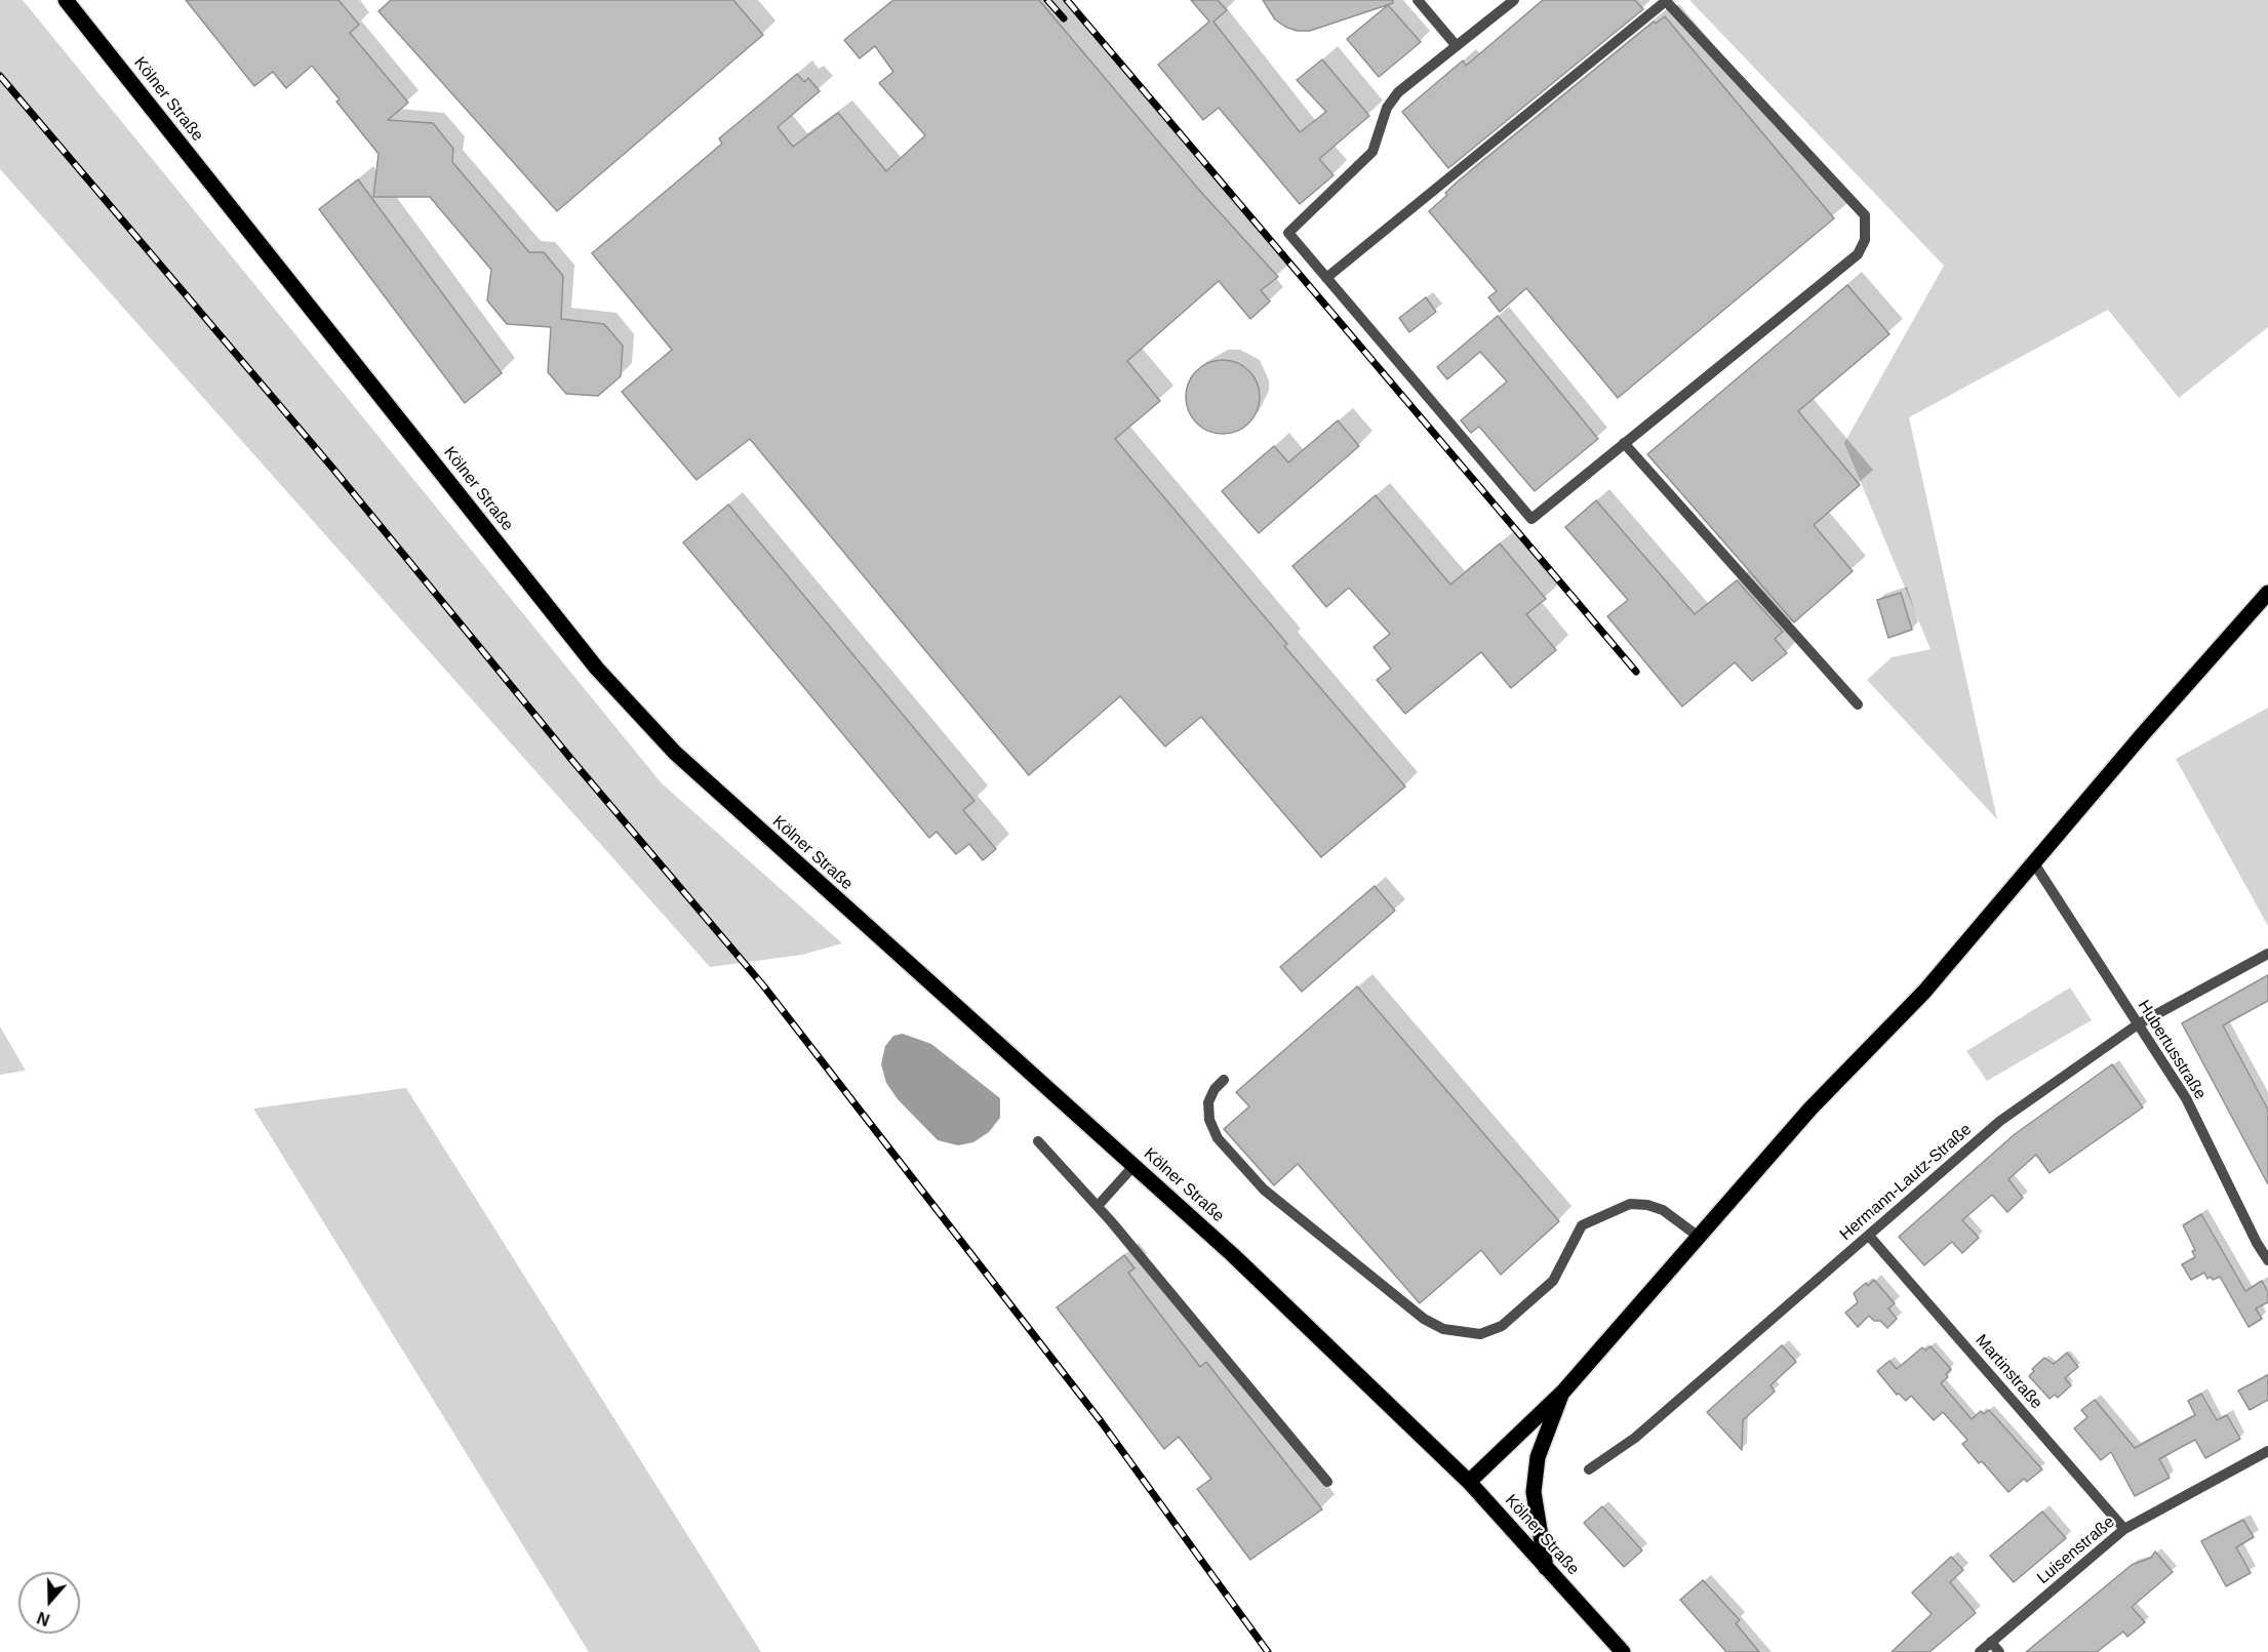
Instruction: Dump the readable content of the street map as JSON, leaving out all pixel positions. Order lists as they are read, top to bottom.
{
  "streets": {
    "main road": ["Kölner Straße"],
    "street": [
      "Hubertusstraße",
      "Hermann-Lautz-Straße",
      "Martinstraße",
      "Luisenstraße"
    ]
  },
  "crossings": [
    ["Hubertusstraße", "Hermann-Lautz-Straße"],
    ["Hermann-Lautz-Straße", "Martinstraße"],
    ["Martinstraße", "Luisenstraße"]
  ],
  "north": "bottom"
}
